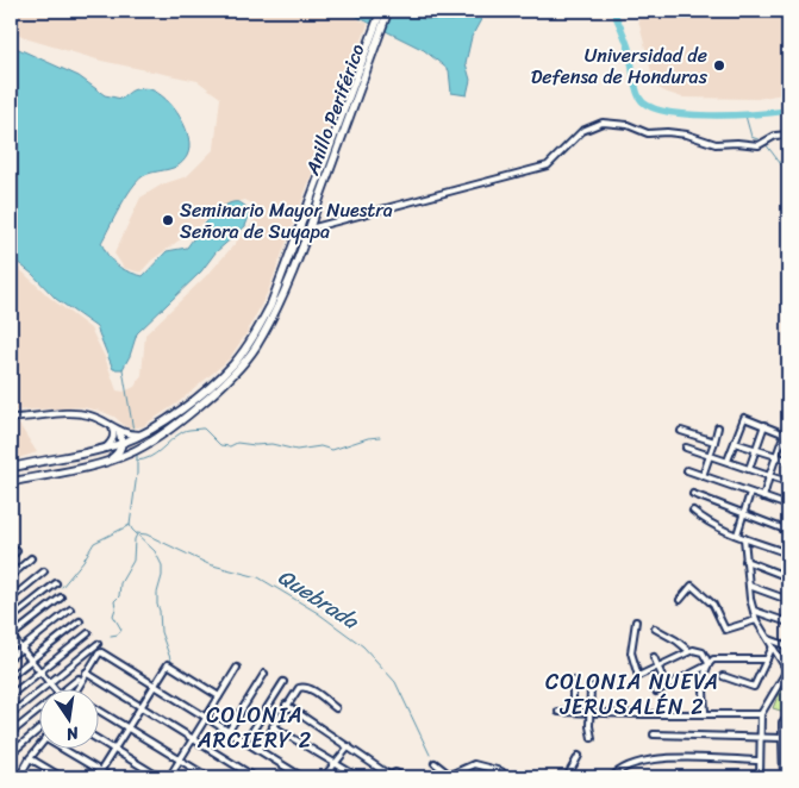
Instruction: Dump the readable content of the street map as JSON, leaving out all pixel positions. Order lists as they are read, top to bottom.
{
  "streets": {
    "highway": ["Anillo Periférico"]
  },
  "districts": ["COLONIA NUEVA JERUSALÉN 2", "COLONIA ARCIERY 2"],
  "water": ["Quebrada"],
  "places": ["Universidad de Defensa de Honduras", "Seminario Mayor Nuestra Señora de Suyapa"],
  "north": "bottom"
}
